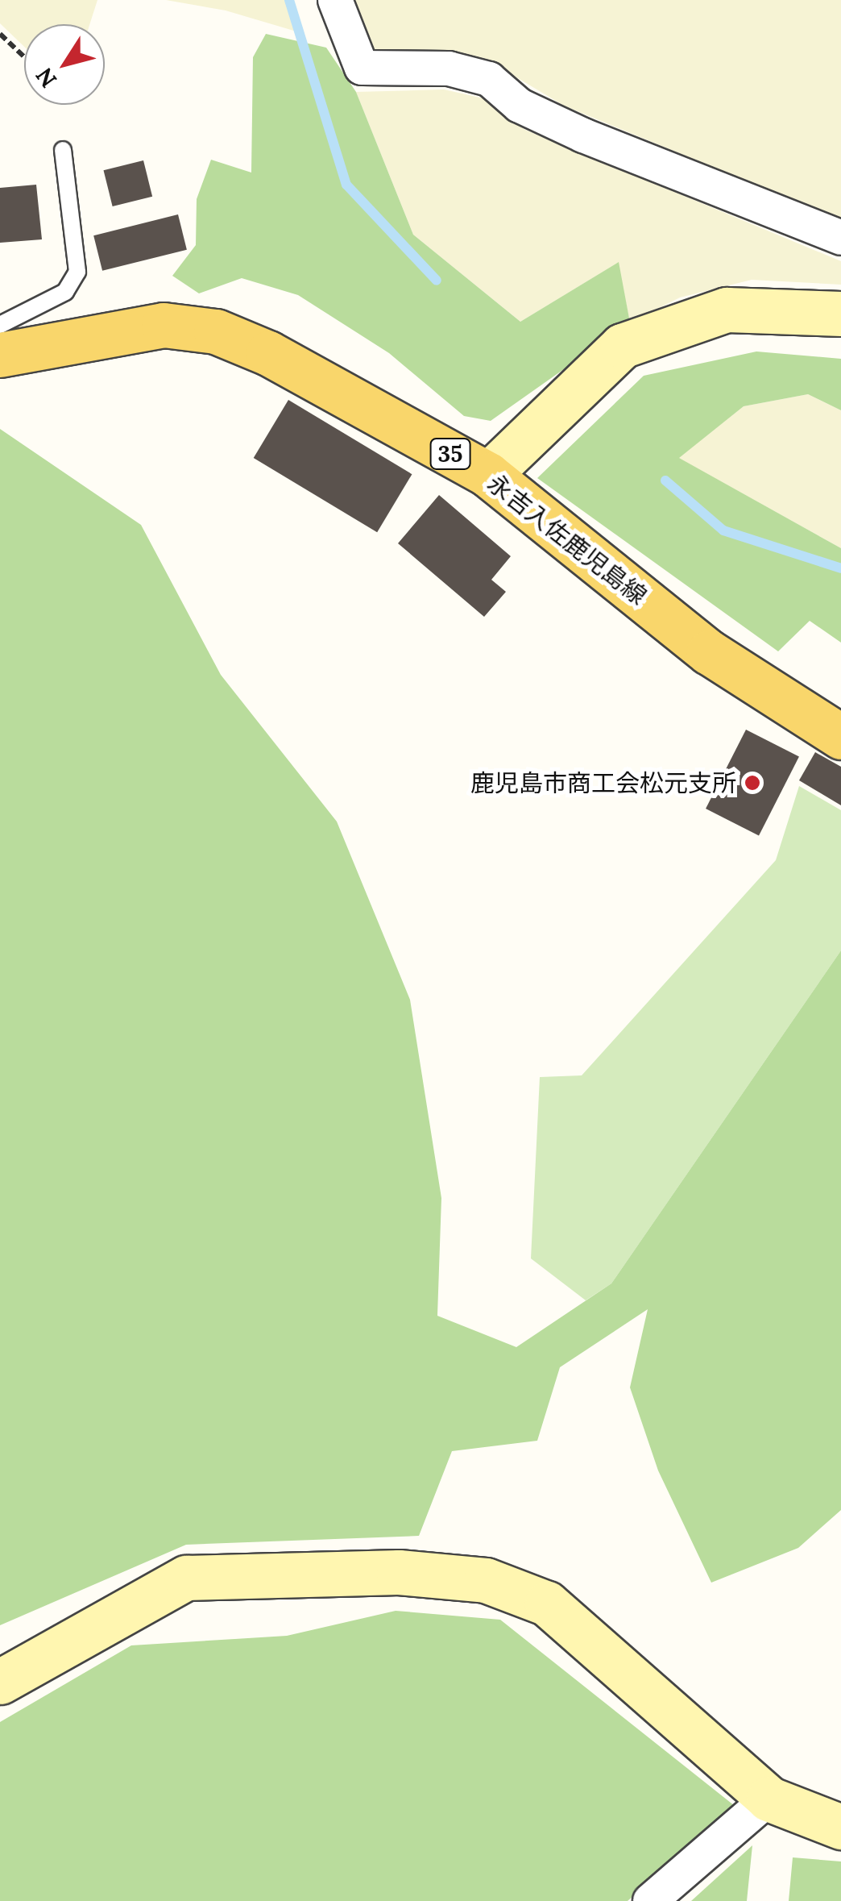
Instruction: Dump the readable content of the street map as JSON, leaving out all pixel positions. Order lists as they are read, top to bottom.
{
  "streets": {
    "main road": ["35", "永吉入佐鹿児島線"]
  },
  "places": ["鹿児島市商工会松元支所"],
  "north": "bottom left"
}
